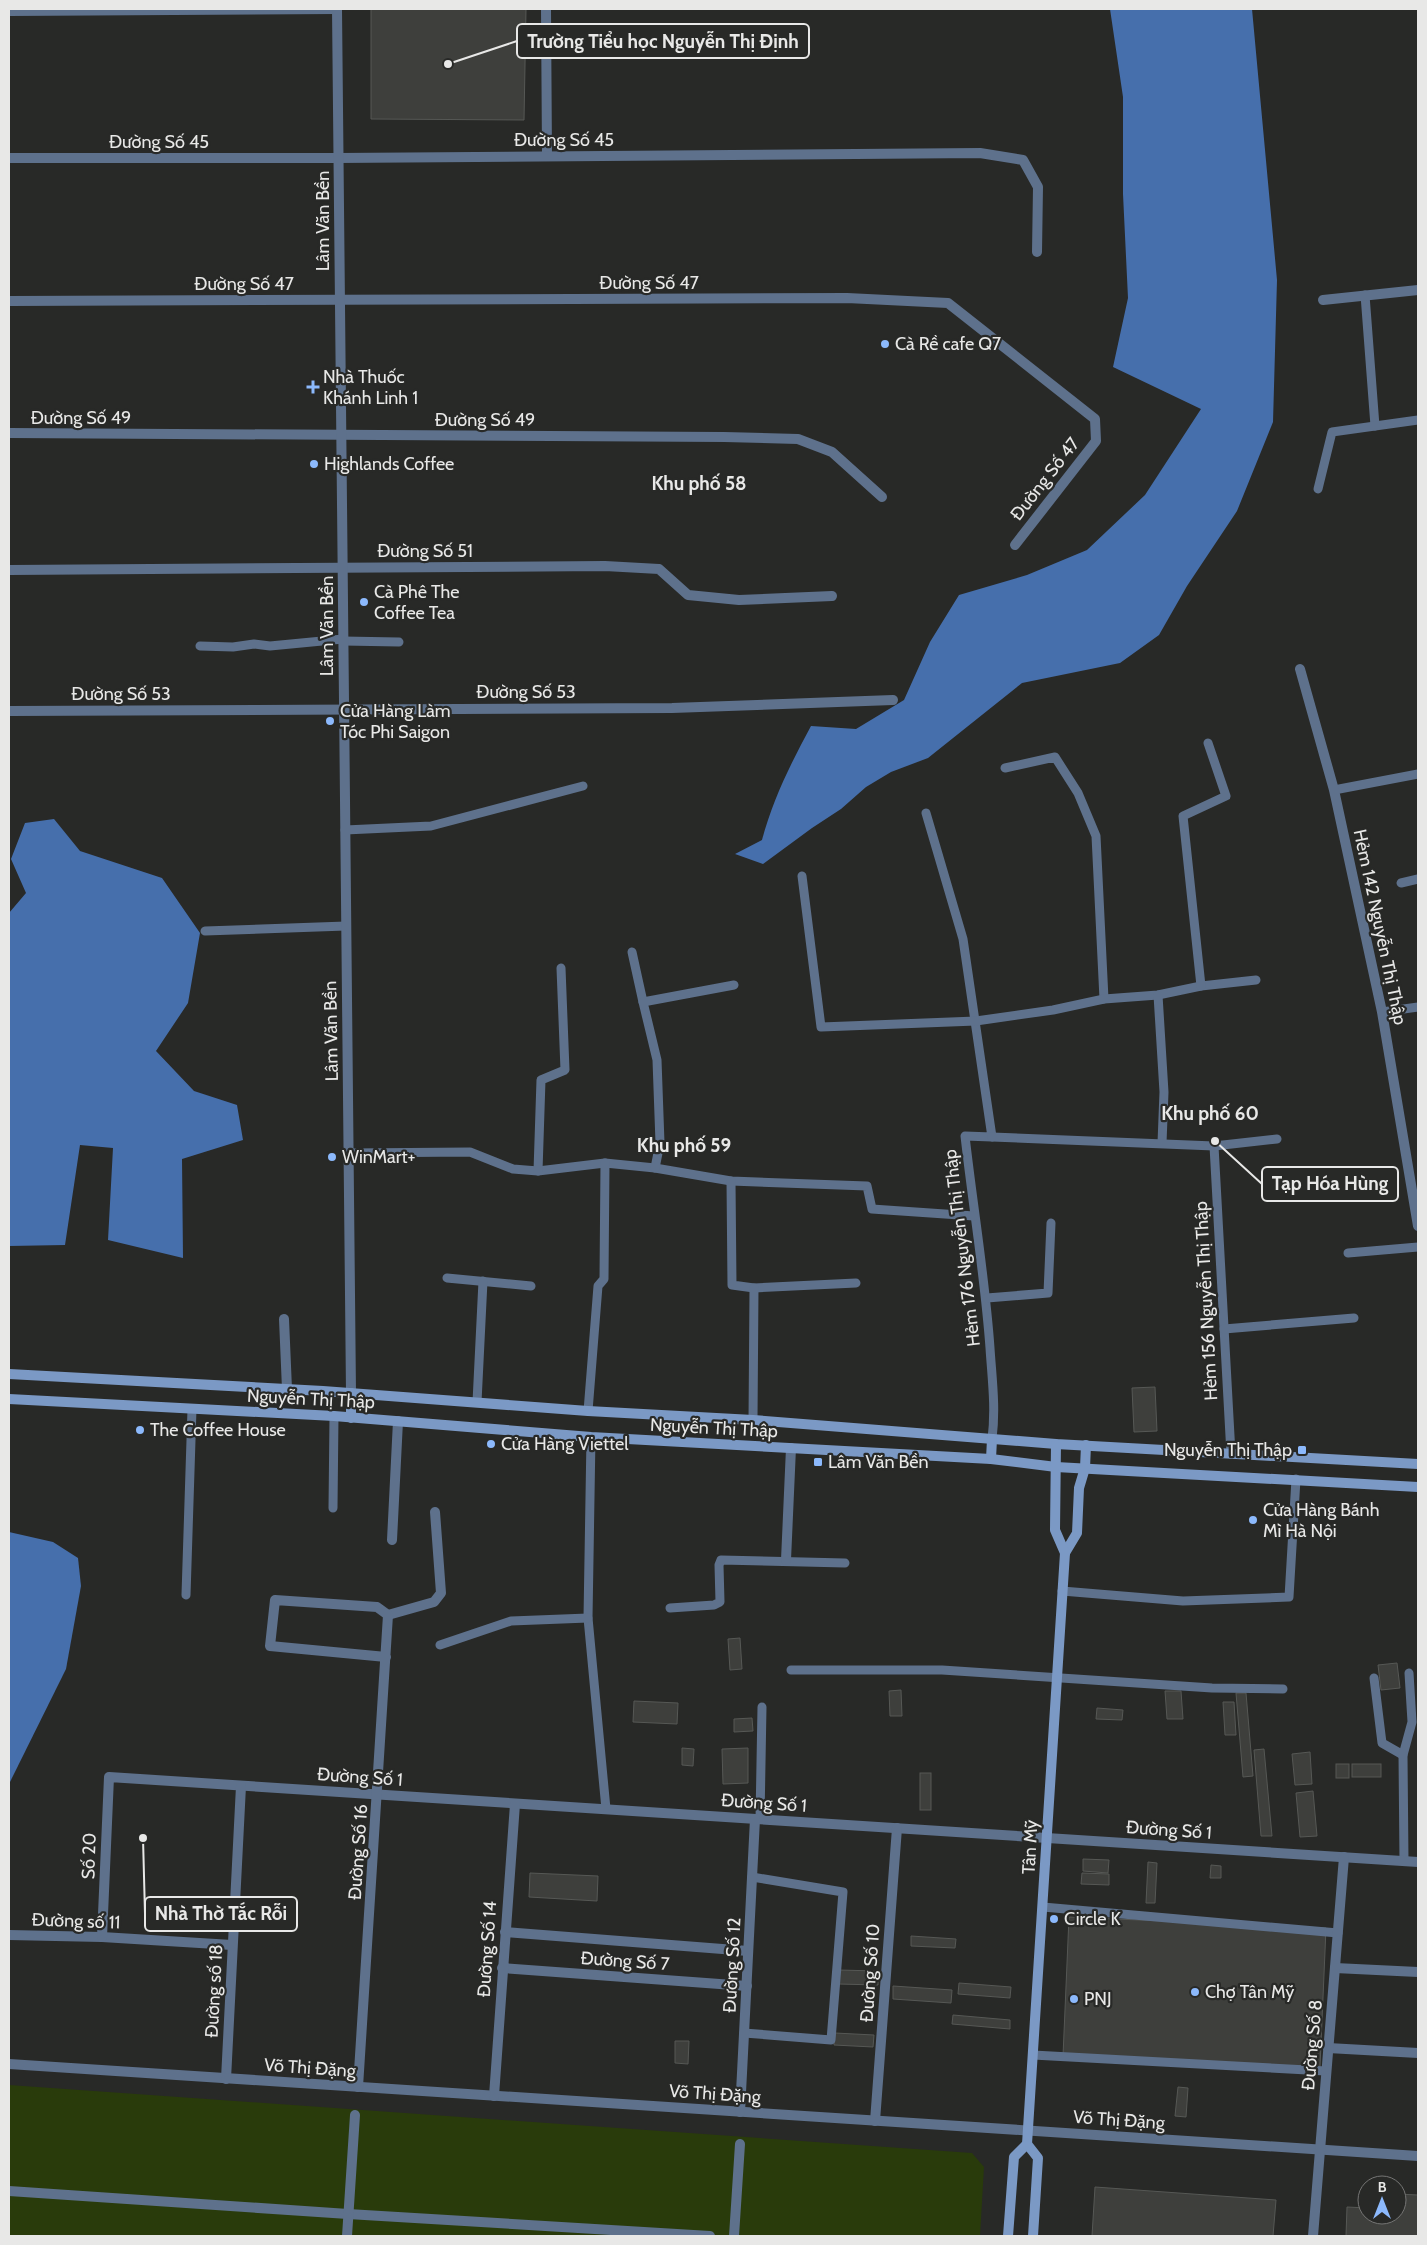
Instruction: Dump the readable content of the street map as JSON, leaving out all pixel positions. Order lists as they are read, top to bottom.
{
  "streets": {
    "main road": ["Nguyễn Thị Thập", "Tân Mỹ"],
    "street": [
      "Đường Số 45",
      "Lâm Văn Bền",
      "Đường Số 47",
      "Đường Số 49",
      "Đường Số 51",
      "Đường Số 53",
      "Hẻm 142 Nguyễn Thị Thập",
      "Đường Số 1",
      "Đường Số 16",
      "Số 20",
      "Đường số 11",
      "Đường Số 14",
      "Đường Số 7",
      "Đường Số 12",
      "Đường Số 10",
      "Đường số 18",
      "Đường Số 8",
      "Võ Thị Đặng"
    ],
    "lane": ["Hẻm 176 Nguyễn Thị Thập", "Hẻm 156 Nguyễn Thị Thập"]
  },
  "crossings": [
    ["Đường Số 45", "Lâm Văn Bền"],
    ["Lâm Văn Bền", "Đường Số 47"],
    ["Lâm Văn Bền", "Đường Số 49"],
    ["Lâm Văn Bền", "Đường Số 51"],
    ["Lâm Văn Bền", "Đường Số 53"],
    ["Lâm Văn Bền", "Nguyễn Thị Thập"],
    ["Hẻm 176 Nguyễn Thị Thập", "Nguyễn Thị Thập"],
    ["Hẻm 156 Nguyễn Thị Thập", "Nguyễn Thị Thập"],
    ["Nguyễn Thị Thập", "Tân Mỹ"],
    ["Đường Số 1", "Tân Mỹ"],
    ["Đường Số 1", "Đường Số 16"],
    ["Đường Số 1", "Số 20"],
    ["Đường Số 1", "Đường Số 14"],
    ["Đường Số 1", "Đường Số 12"],
    ["Đường Số 1", "Đường Số 10"],
    ["Đường Số 1", "Đường số 18"],
    ["Đường Số 1", "Đường Số 8"],
    ["Tân Mỹ", "Võ Thị Đặng"],
    ["Đường Số 16", "Võ Thị Đặng"],
    ["Số 20", "Đường số 11"],
    ["Đường số 11", "Đường số 18"],
    ["Đường Số 14", "Đường Số 7"],
    ["Đường Số 14", "Võ Thị Đặng"],
    ["Đường Số 7", "Đường Số 12"],
    ["Đường Số 12", "Võ Thị Đặng"],
    ["Đường Số 10", "Võ Thị Đặng"],
    ["Đường số 18", "Võ Thị Đặng"],
    ["Đường Số 8", "Võ Thị Đặng"]
  ],
  "districts": ["Khu phố 58", "Khu phố 60", "Khu phố 59"],
  "places": {
    "other": [
      "Trường Tiểu học Nguyễn Thị Định",
      "Cà Rề cafe Q7",
      "Highlands Coffee",
      "Cà Phê The Coffee Tea",
      "Cửa Hàng Làm Tóc Phi Saigon",
      "Tạp Hóa Hùng",
      "WinMart+",
      "The Coffee House",
      "Cửa Hàng Viettel",
      "Cửa Hàng Bánh Mì Hà Nội",
      "Nhà Thờ Tắc Rỗi",
      "Circle K",
      "Chợ Tân Mỹ",
      "PNJ"
    ],
    "health": ["Nhà Thuốc Khánh Linh 1"],
    "transit": ["Nguyễn Thị Thập", "Lâm Văn Bền"]
  },
  "north": "top"
}
